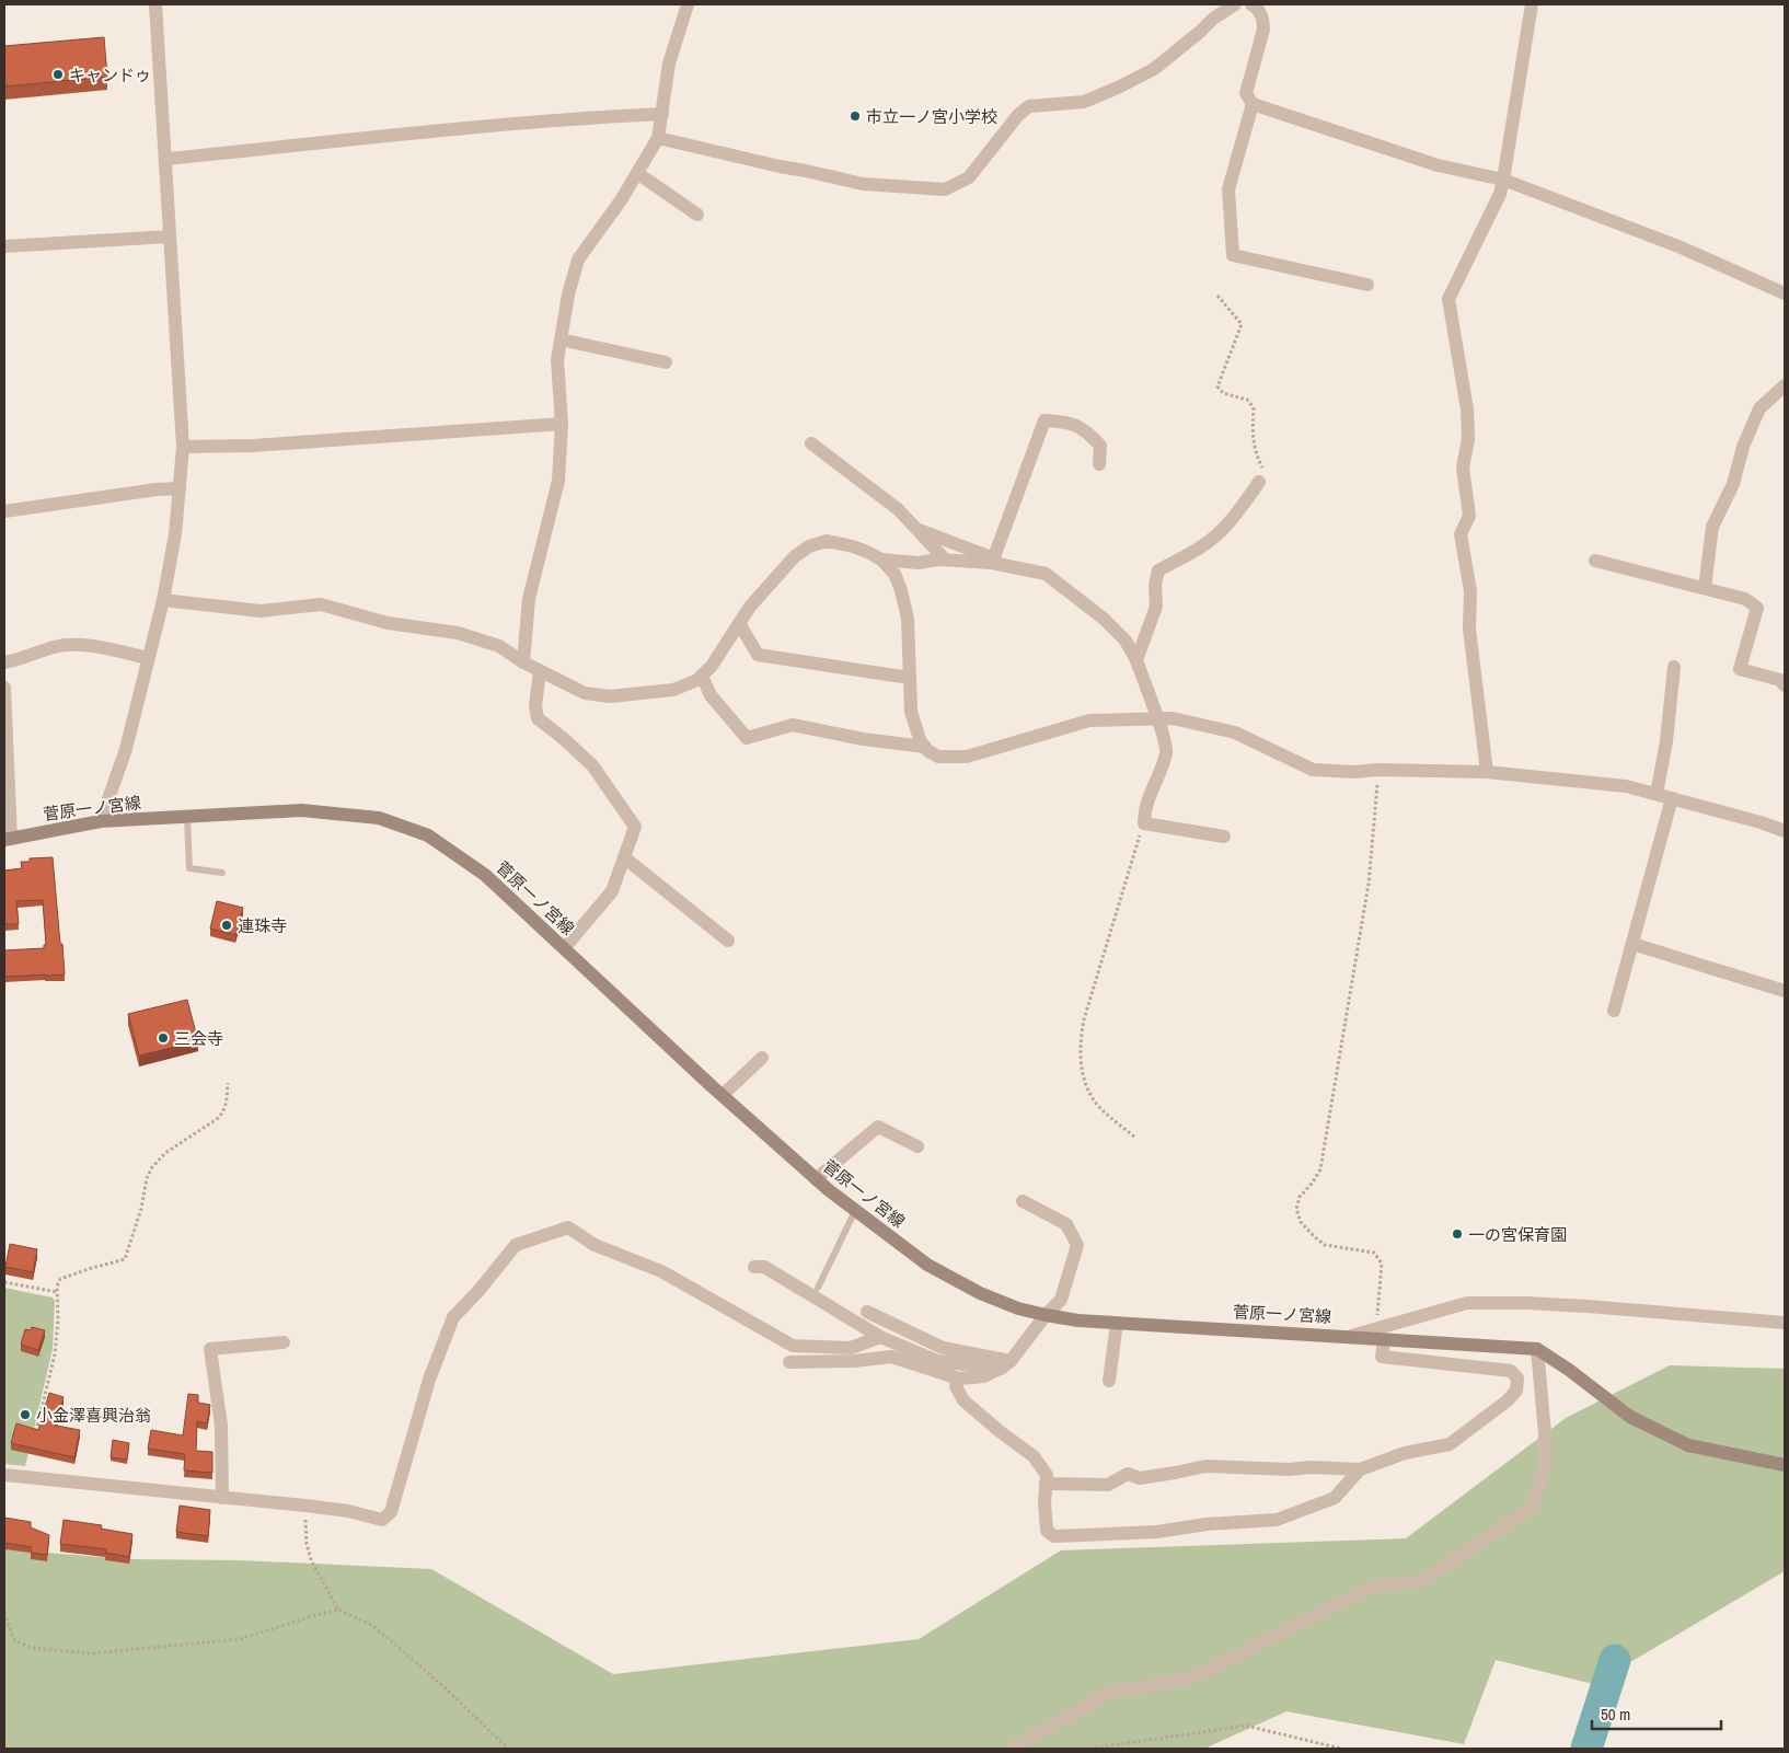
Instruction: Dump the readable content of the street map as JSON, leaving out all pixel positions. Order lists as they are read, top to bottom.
{
  "streets": {
    "main road": ["菅原一ノ宮線"]
  },
  "places": [
    "キャンドゥ",
    "市立一ノ宮小学校",
    "連珠寺",
    "三会寺",
    "一の宮保育園",
    "小金澤喜興治翁"
  ],
  "scale_bar": "50 m"
}
